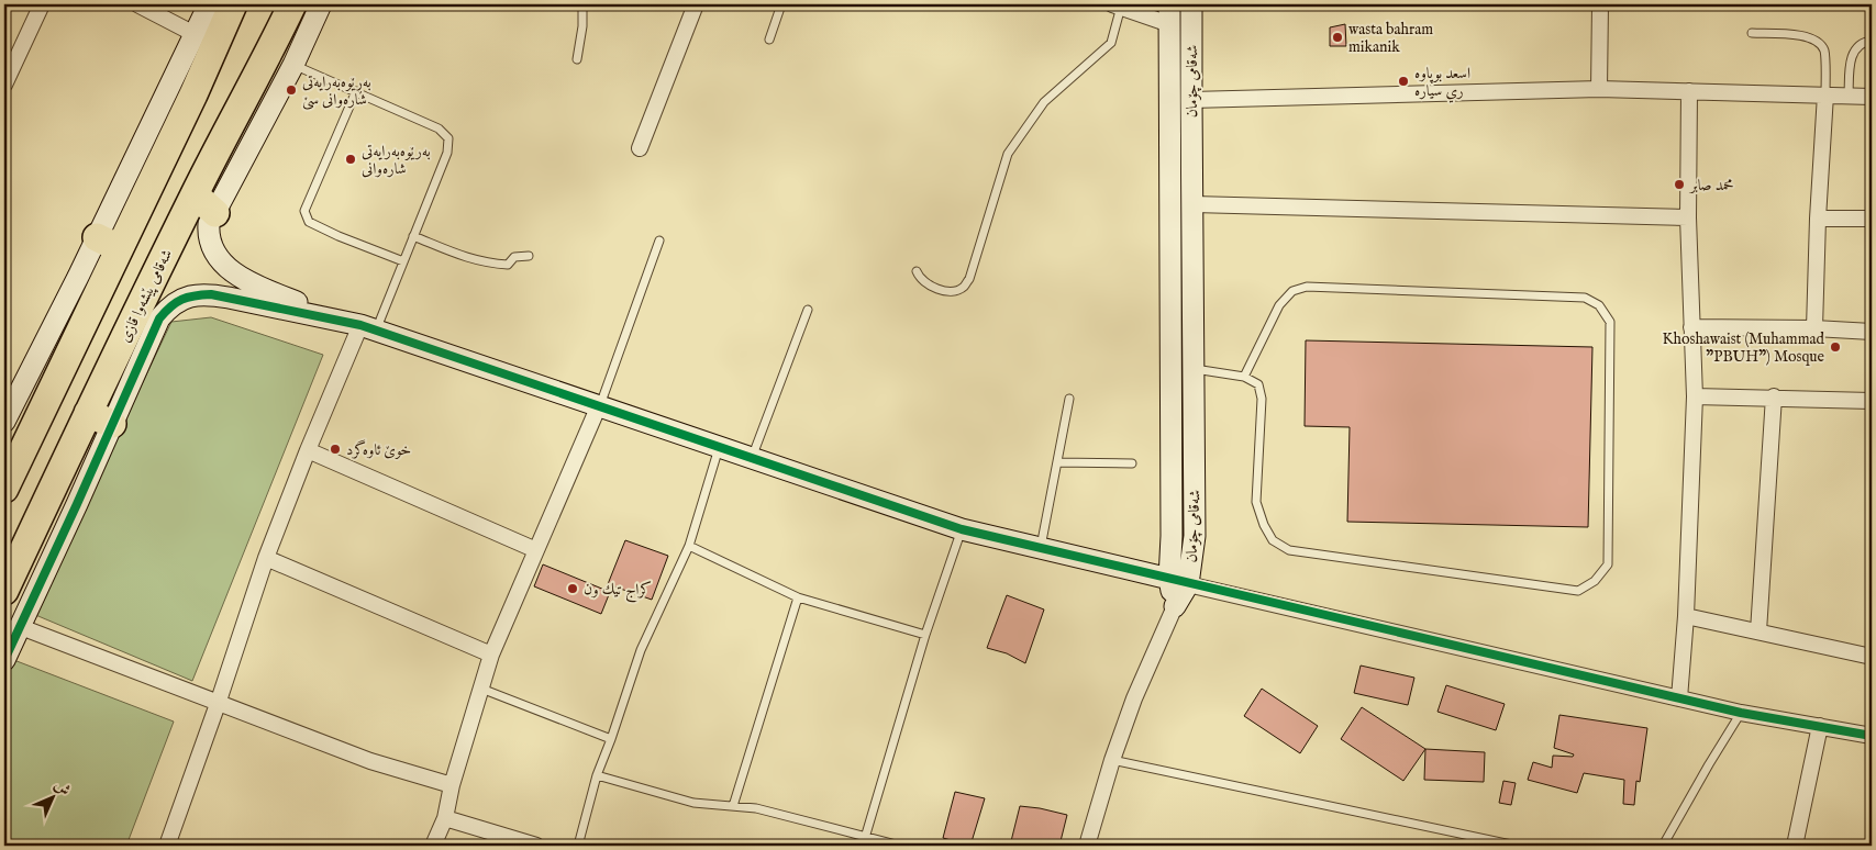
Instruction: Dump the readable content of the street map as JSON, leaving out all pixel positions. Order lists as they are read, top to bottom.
{
  "streets": {
    "highway": ["شەقامی پێشەوا قازی"],
    "street": ["شەقامی چۆمان"]
  },
  "places": [
    "wasta bahram mikanik",
    "اسعد بوپاوه ري سياره",
    "بەڕێوەبەرایەتی شارەوانی سێ",
    "بەرێوەبەرایەتی شارەوانی",
    "محمد صابر",
    "Khoshawaist (Muhammad \"PBUH\") Mosque",
    "خوێ ئاوەگرد",
    "كراج تيك ون"
  ],
  "north": "top right"
}
